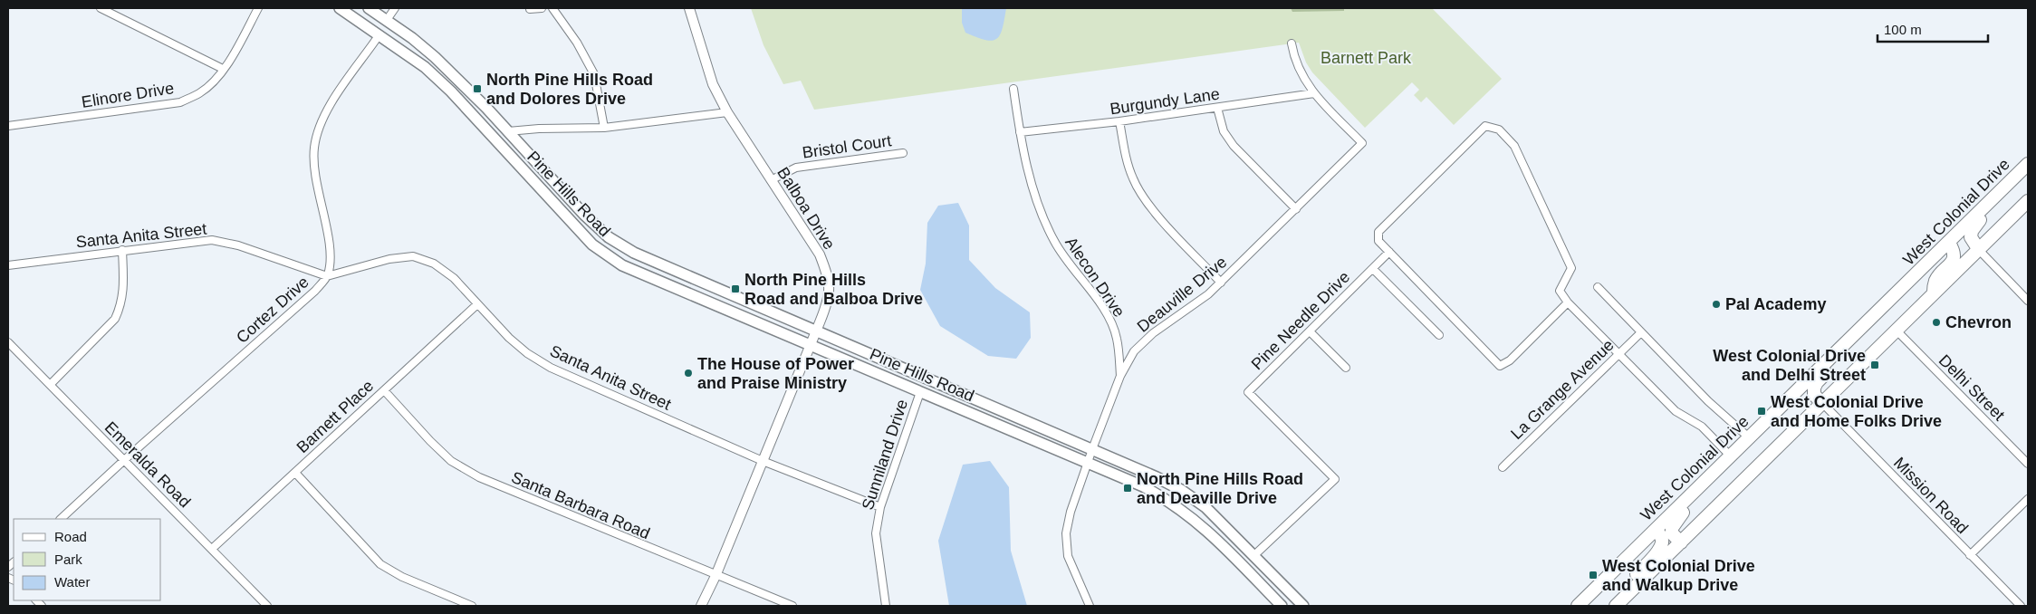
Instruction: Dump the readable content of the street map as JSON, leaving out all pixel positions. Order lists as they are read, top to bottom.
{
  "streets": {
    "highway": ["West Colonial Drive"],
    "main road": ["Pine Hills Road"],
    "street": [
      "Elinore Drive",
      "Burgundy Lane",
      "Bristol Court",
      "Balboa Drive",
      "Santa Anita Street",
      "Alecon Drive",
      "Deauville Drive",
      "Cortez Drive",
      "Pine Needle Drive",
      "Delhi Street",
      "La Grange Avenue",
      "Barnett Place",
      "Sunniland Drive",
      "Emeralda Road",
      "Mission Road",
      "Santa Barbara Road"
    ]
  },
  "crossings": [
    ["Burgundy Lane", "Alecon Drive"],
    ["Burgundy Lane", "Deauville Drive"],
    ["Bristol Court", "Balboa Drive"],
    ["Pine Hills Road", "Balboa Drive"],
    ["Pine Hills Road", "Deauville Drive"],
    ["Pine Hills Road", "Cortez Drive"],
    ["Pine Hills Road", "Pine Needle Drive"],
    ["Pine Hills Road", "Sunniland Drive"],
    ["Balboa Drive", "Santa Anita Street"],
    ["Balboa Drive", "Santa Barbara Road"],
    ["Santa Anita Street", "Cortez Drive"],
    ["Santa Anita Street", "Barnett Place"],
    ["Santa Anita Street", "Sunniland Drive"],
    ["Alecon Drive", "Deauville Drive"],
    ["Cortez Drive", "Emeralda Road"],
    ["Barnett Place", "Emeralda Road"],
    ["Barnett Place", "Santa Barbara Road"]
  ],
  "parks": ["Barnett Park"],
  "places": {
    "transit": [
      "North Pine Hills Road and Dolores Drive",
      "North Pine Hills Road and Balboa Drive",
      "West Colonial Drive and Delhi Street",
      "West Colonial Drive and Home Folks Drive",
      "North Pine Hills Road and Deaville Drive",
      "West Colonial Drive and Walkup Drive"
    ],
    "other": ["Pal Academy", "Chevron", "The House of Power and Praise Ministry"]
  },
  "legend": ["Road", "Park", "Water"],
  "scale_bar": "100 m"
}
